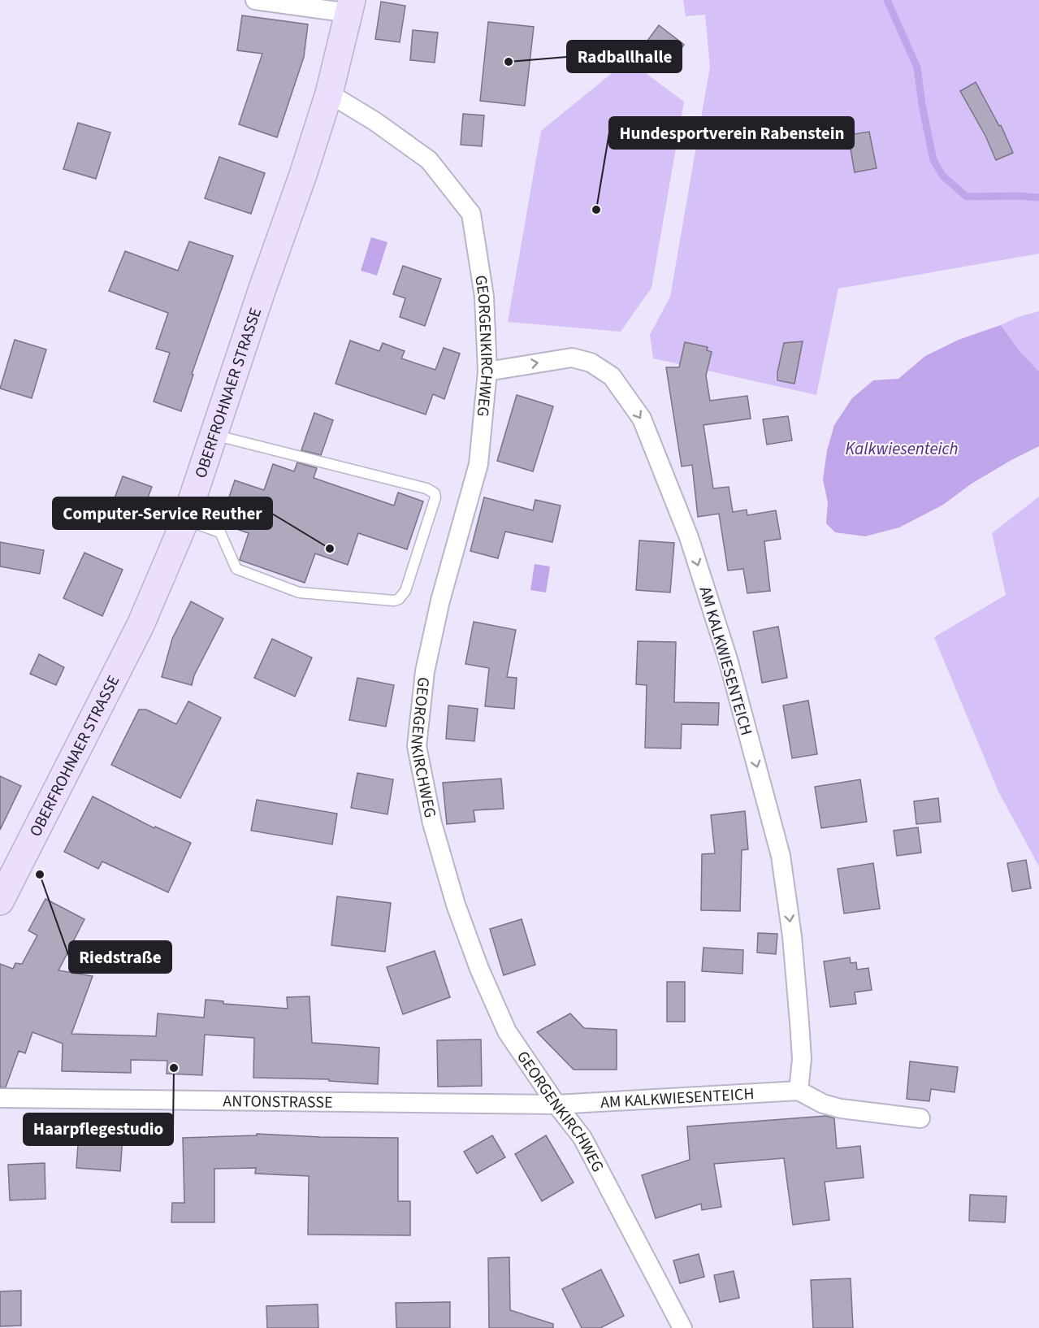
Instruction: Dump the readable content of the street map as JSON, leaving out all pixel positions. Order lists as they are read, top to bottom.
{
  "streets": {
    "main road": ["OBERFROHNAER STRASSE"],
    "street": ["GEORGENKIRCHWEG", "AM KALKWIESENTEICH", "ANTONSTRASSE"]
  },
  "crossings": [
    ["GEORGENKIRCHWEG", "OBERFROHNAER STRASSE"],
    ["GEORGENKIRCHWEG", "AM KALKWIESENTEICH"],
    ["GEORGENKIRCHWEG", "ANTONSTRASSE"],
    ["AM KALKWIESENTEICH", "ANTONSTRASSE"]
  ],
  "one_way": ["AM KALKWIESENTEICH"],
  "water": ["Kalkwiesenteich"],
  "places": [
    "Radballhalle",
    "Hundesportverein Rabenstein",
    "Computer-Service Reuther",
    "Riedstraße",
    "Haarpflegestudio"
  ]
}
